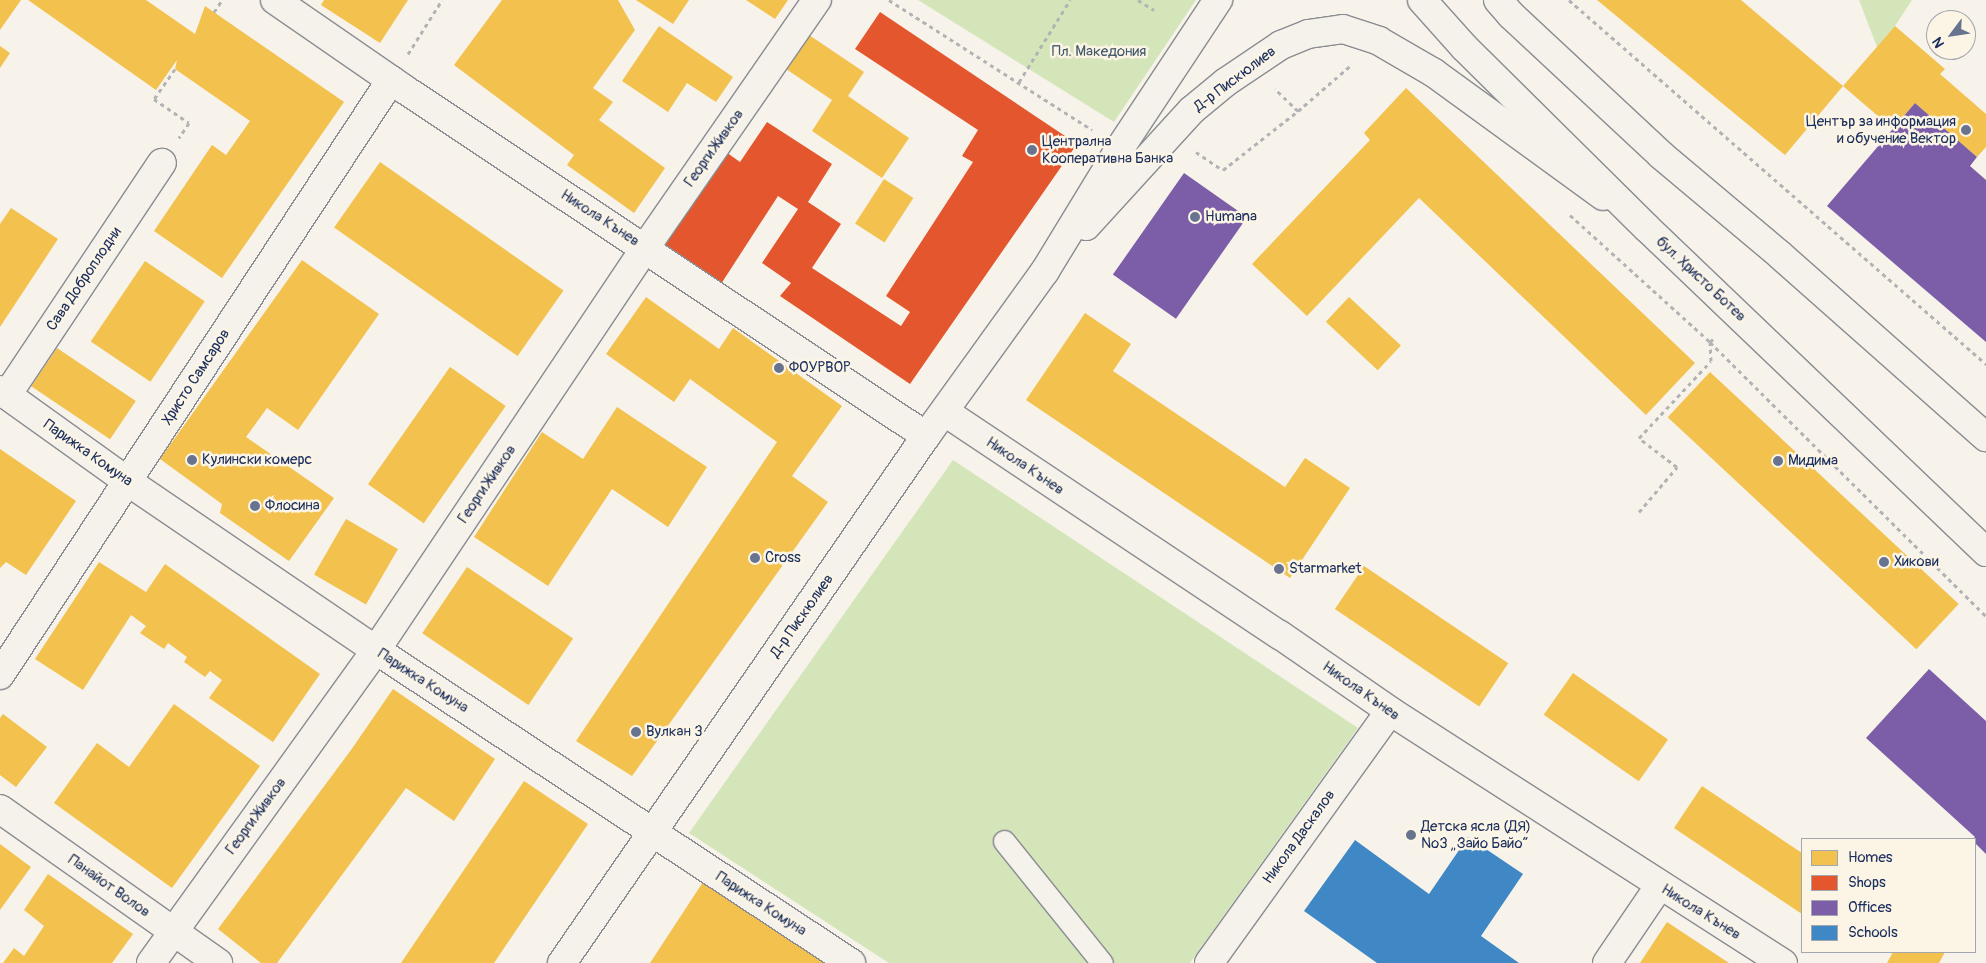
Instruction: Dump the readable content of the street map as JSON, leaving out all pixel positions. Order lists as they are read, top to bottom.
{
  "streets": {
    "street": [
      "Д-р Пискюлиев",
      "Георги Живков",
      "Никола Кънев",
      "Сава Доброплодни",
      "бул. Христо Ботев",
      "Христо Самсаров",
      "Парижка Комуна",
      "Никола Даскалов",
      "Панайот Волов"
    ]
  },
  "crossings": [
    ["Д-р Пискюлиев", "Никола Кънев"],
    ["Д-р Пискюлиев", "Парижка Комуна"],
    ["Георги Живков", "Никола Кънев"],
    ["Георги Живков", "Парижка Комуна"],
    ["Георги Живков", "Панайот Волов"],
    ["Никола Кънев", "Христо Самсаров"],
    ["Никола Кънев", "Никола Даскалов"],
    ["Сава Доброплодни", "Парижка Комуна"],
    ["Христо Самсаров", "Парижка Комуна"]
  ],
  "parks": ["Пл. Македония"],
  "places": [
    "Център за информация и обучение Вектор",
    "Централна Кооперативна Банка",
    "Humana",
    "ФОУРВОР",
    "Кулински комерс",
    "Мидима",
    "Флосина",
    "Cross",
    "Хикови",
    "Starmarket",
    "Вулкан 3",
    "Детска ясла (ДЯ) №3 „Зайо Байо“"
  ],
  "legend": [
    "Homes",
    "Shops",
    "Offices",
    "Schools"
  ],
  "north": "bottom left"
}
